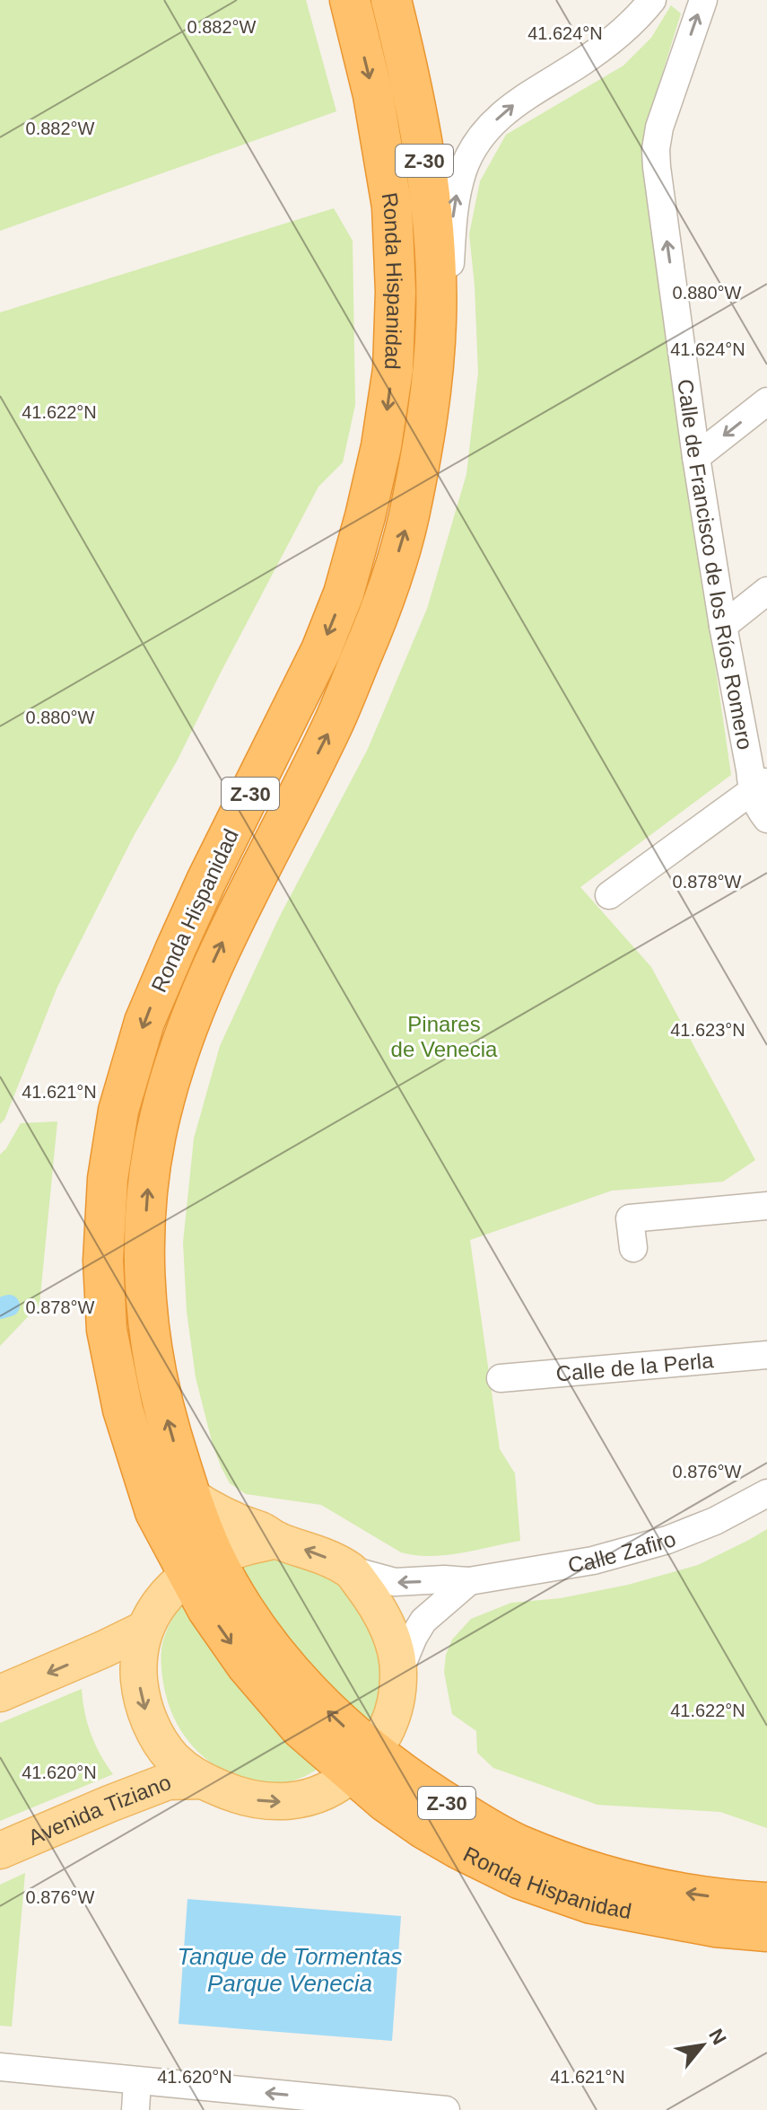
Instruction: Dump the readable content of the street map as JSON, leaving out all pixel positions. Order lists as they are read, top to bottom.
{
  "streets": {
    "highway": ["Z-30", "Ronda Hispanidad"],
    "main road": ["Avenida Tiziano"],
    "street": ["Calle de Francisco de los Ríos Romero", "Calle de la Perla", "Calle Zafiro"]
  },
  "one_way": ["Calle de Francisco de los Ríos Romero"],
  "water": ["Tanque de Tormentas Parque Venecia"],
  "parks": ["Pinares de Venecia"],
  "north": "top right",
  "coordinates": [
    "0.882°W",
    "41.624°N",
    "0.880°W",
    "41.622°N",
    "0.878°W",
    "41.623°N",
    "41.621°N",
    "0.876°W",
    "41.620°N"
  ]
}
